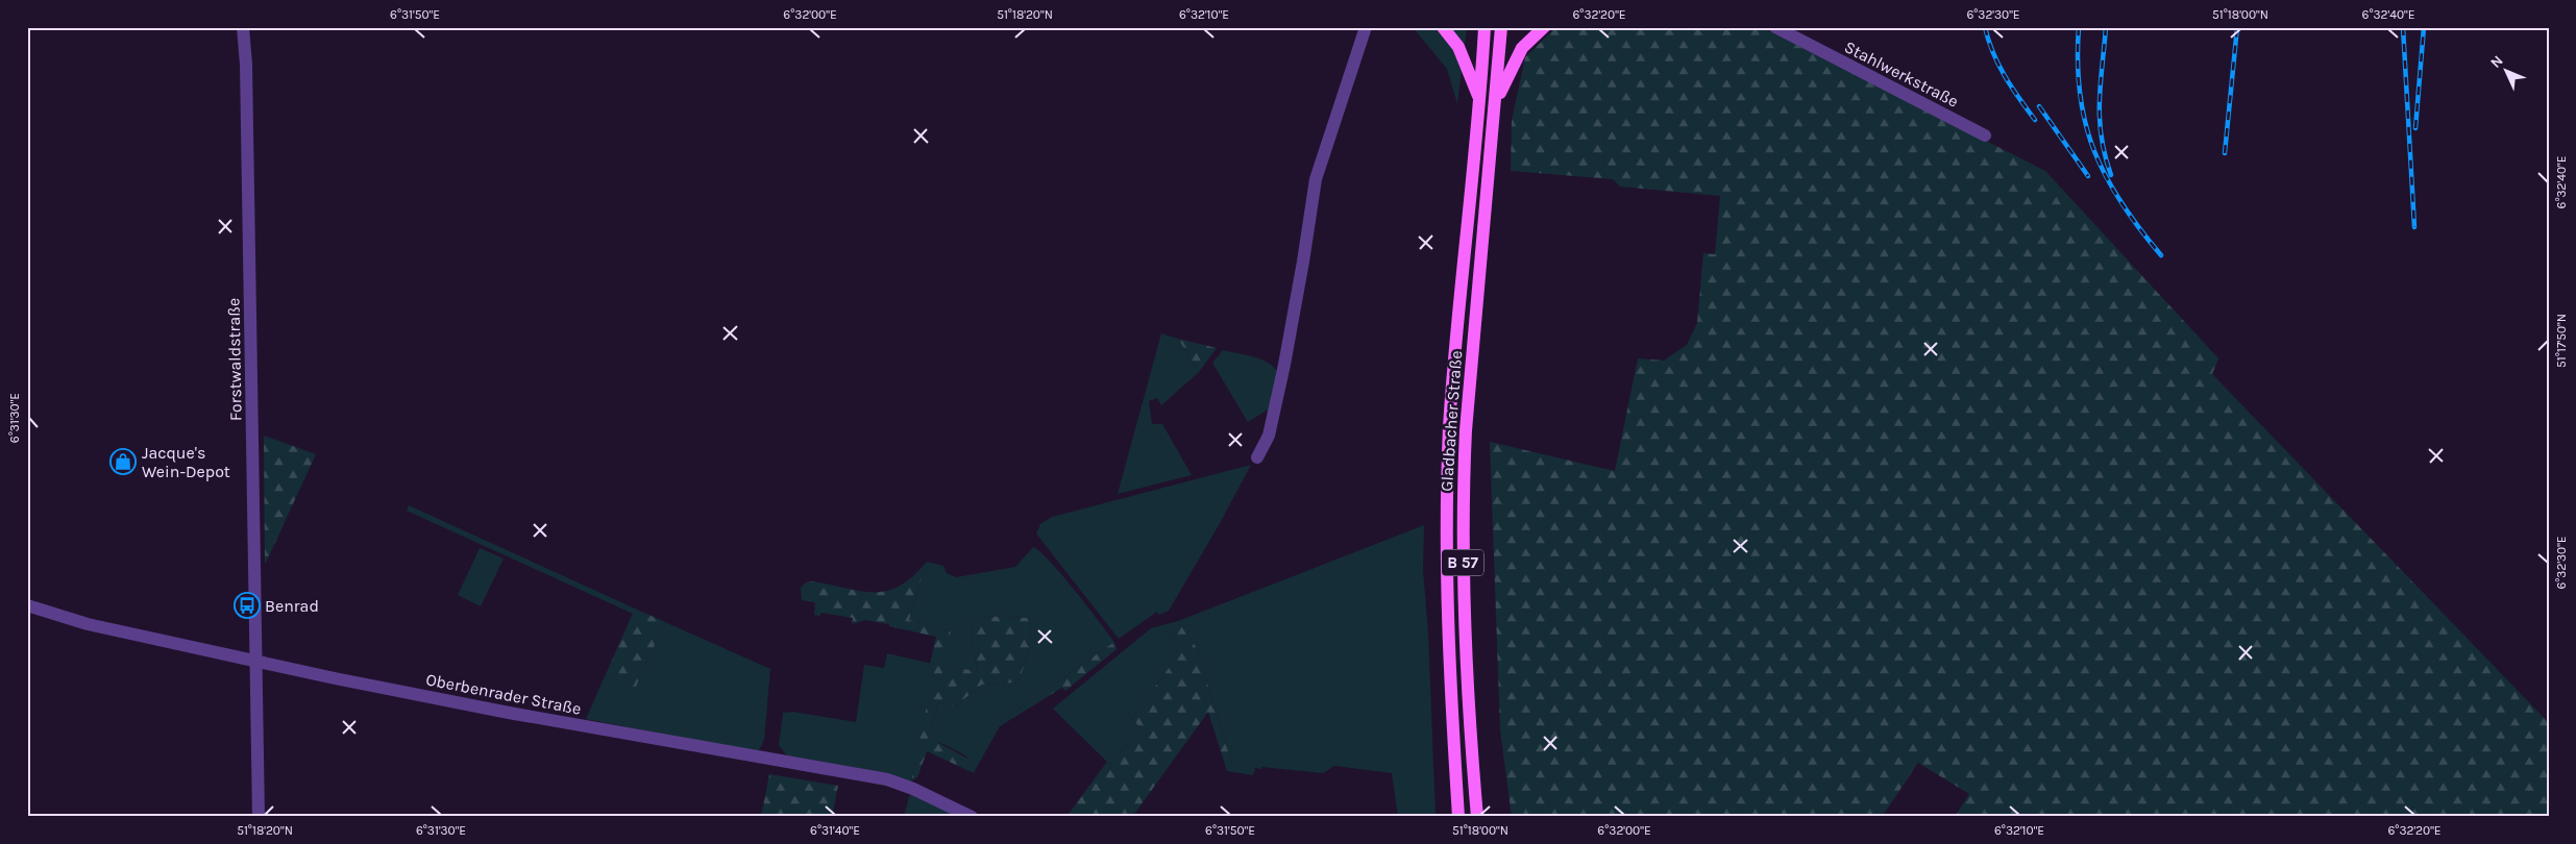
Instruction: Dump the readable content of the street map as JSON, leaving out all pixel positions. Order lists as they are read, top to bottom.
{
  "streets": {
    "main road": ["Gladbacher Straße", "B 57"],
    "street": ["Stahlwerkstraße", "Forstwaldstraße", "Oberbenrader Straße"]
  },
  "crossings": [
    ["Forstwaldstraße", "Oberbenrader Straße"]
  ],
  "places": {
    "shop": ["Jacque's Wein-Depot"],
    "bus stop": ["Benrad"]
  },
  "north": "top left",
  "coordinates": [
    "6°31'50\"E",
    "6°32'00\"E",
    "51°18'20\"N",
    "6°32'10\"E",
    "6°32'20\"E",
    "6°32'30\"E",
    "51°18'00\"N",
    "6°32'40\"E",
    "51°17'50\"N",
    "6°31'30\"E",
    "6°31'40\"E"
  ]
}
